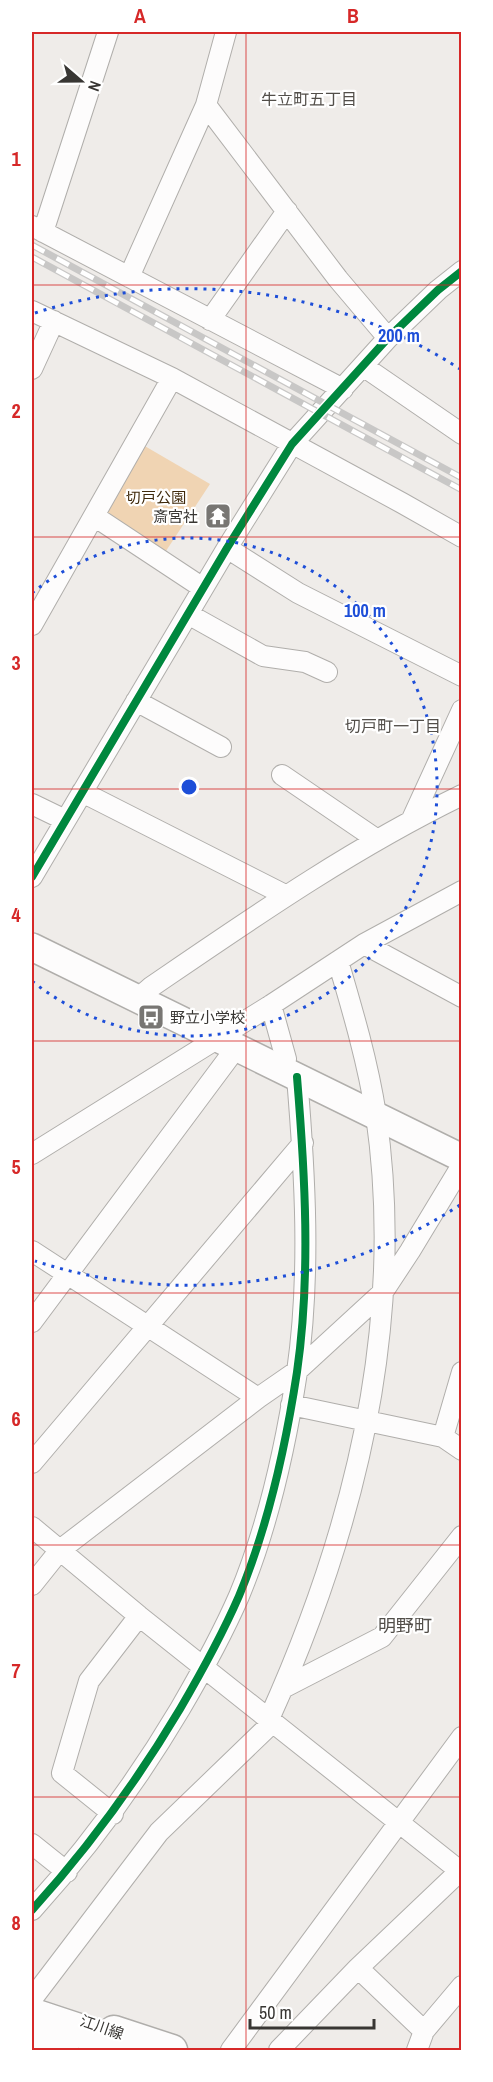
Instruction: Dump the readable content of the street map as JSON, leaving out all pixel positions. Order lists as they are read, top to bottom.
{
  "streets": {
    "main road": ["江川線"]
  },
  "districts": ["牛立町五丁目", "切戸町一丁目", "明野町"],
  "parks": ["切戸公園"],
  "places": {
    "temple": ["斎宮社"],
    "bus stop": ["野立小学校"]
  },
  "scale_bar": "50 m",
  "north": "right",
  "grid": {
    "columns": ["A", "B"],
    "rows": [
      "1",
      "2",
      "3",
      "4",
      "5",
      "6",
      "7",
      "8"
    ]
  },
  "rings": ["200 m", "100 m"]
}
